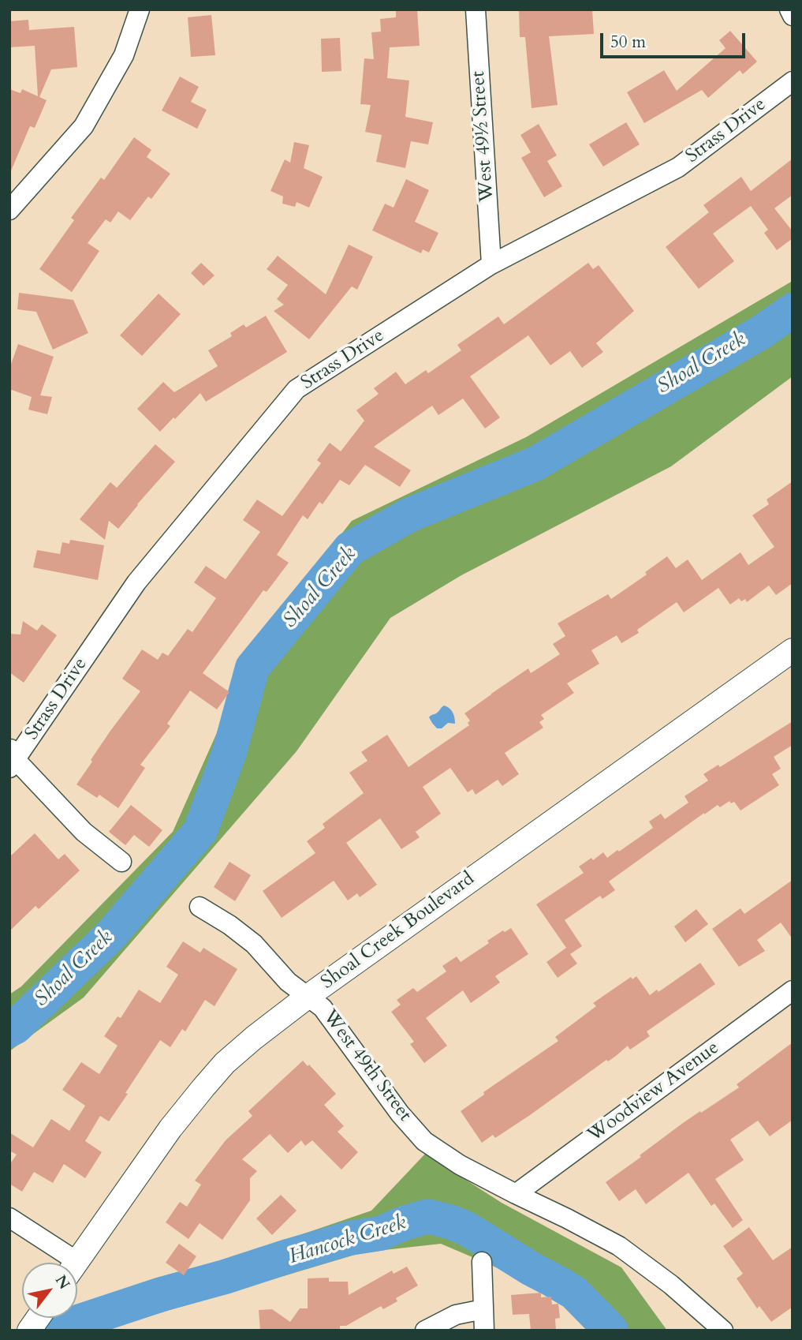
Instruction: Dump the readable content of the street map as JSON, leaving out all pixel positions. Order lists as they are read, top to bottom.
{
  "streets": {
    "street": [
      "Strass Drive",
      "West 49½ Street",
      "Shoal Creek Boulevard",
      "West 49th Street",
      "Woodview Avenue"
    ]
  },
  "crossings": [
    ["Strass Drive", "West 49½ Street"],
    ["Shoal Creek Boulevard", "West 49th Street"],
    ["West 49th Street", "Woodview Avenue"]
  ],
  "water": ["Shoal Creek", "Hancock Creek"],
  "scale_bar": "50 m",
  "north": "top right"
}
